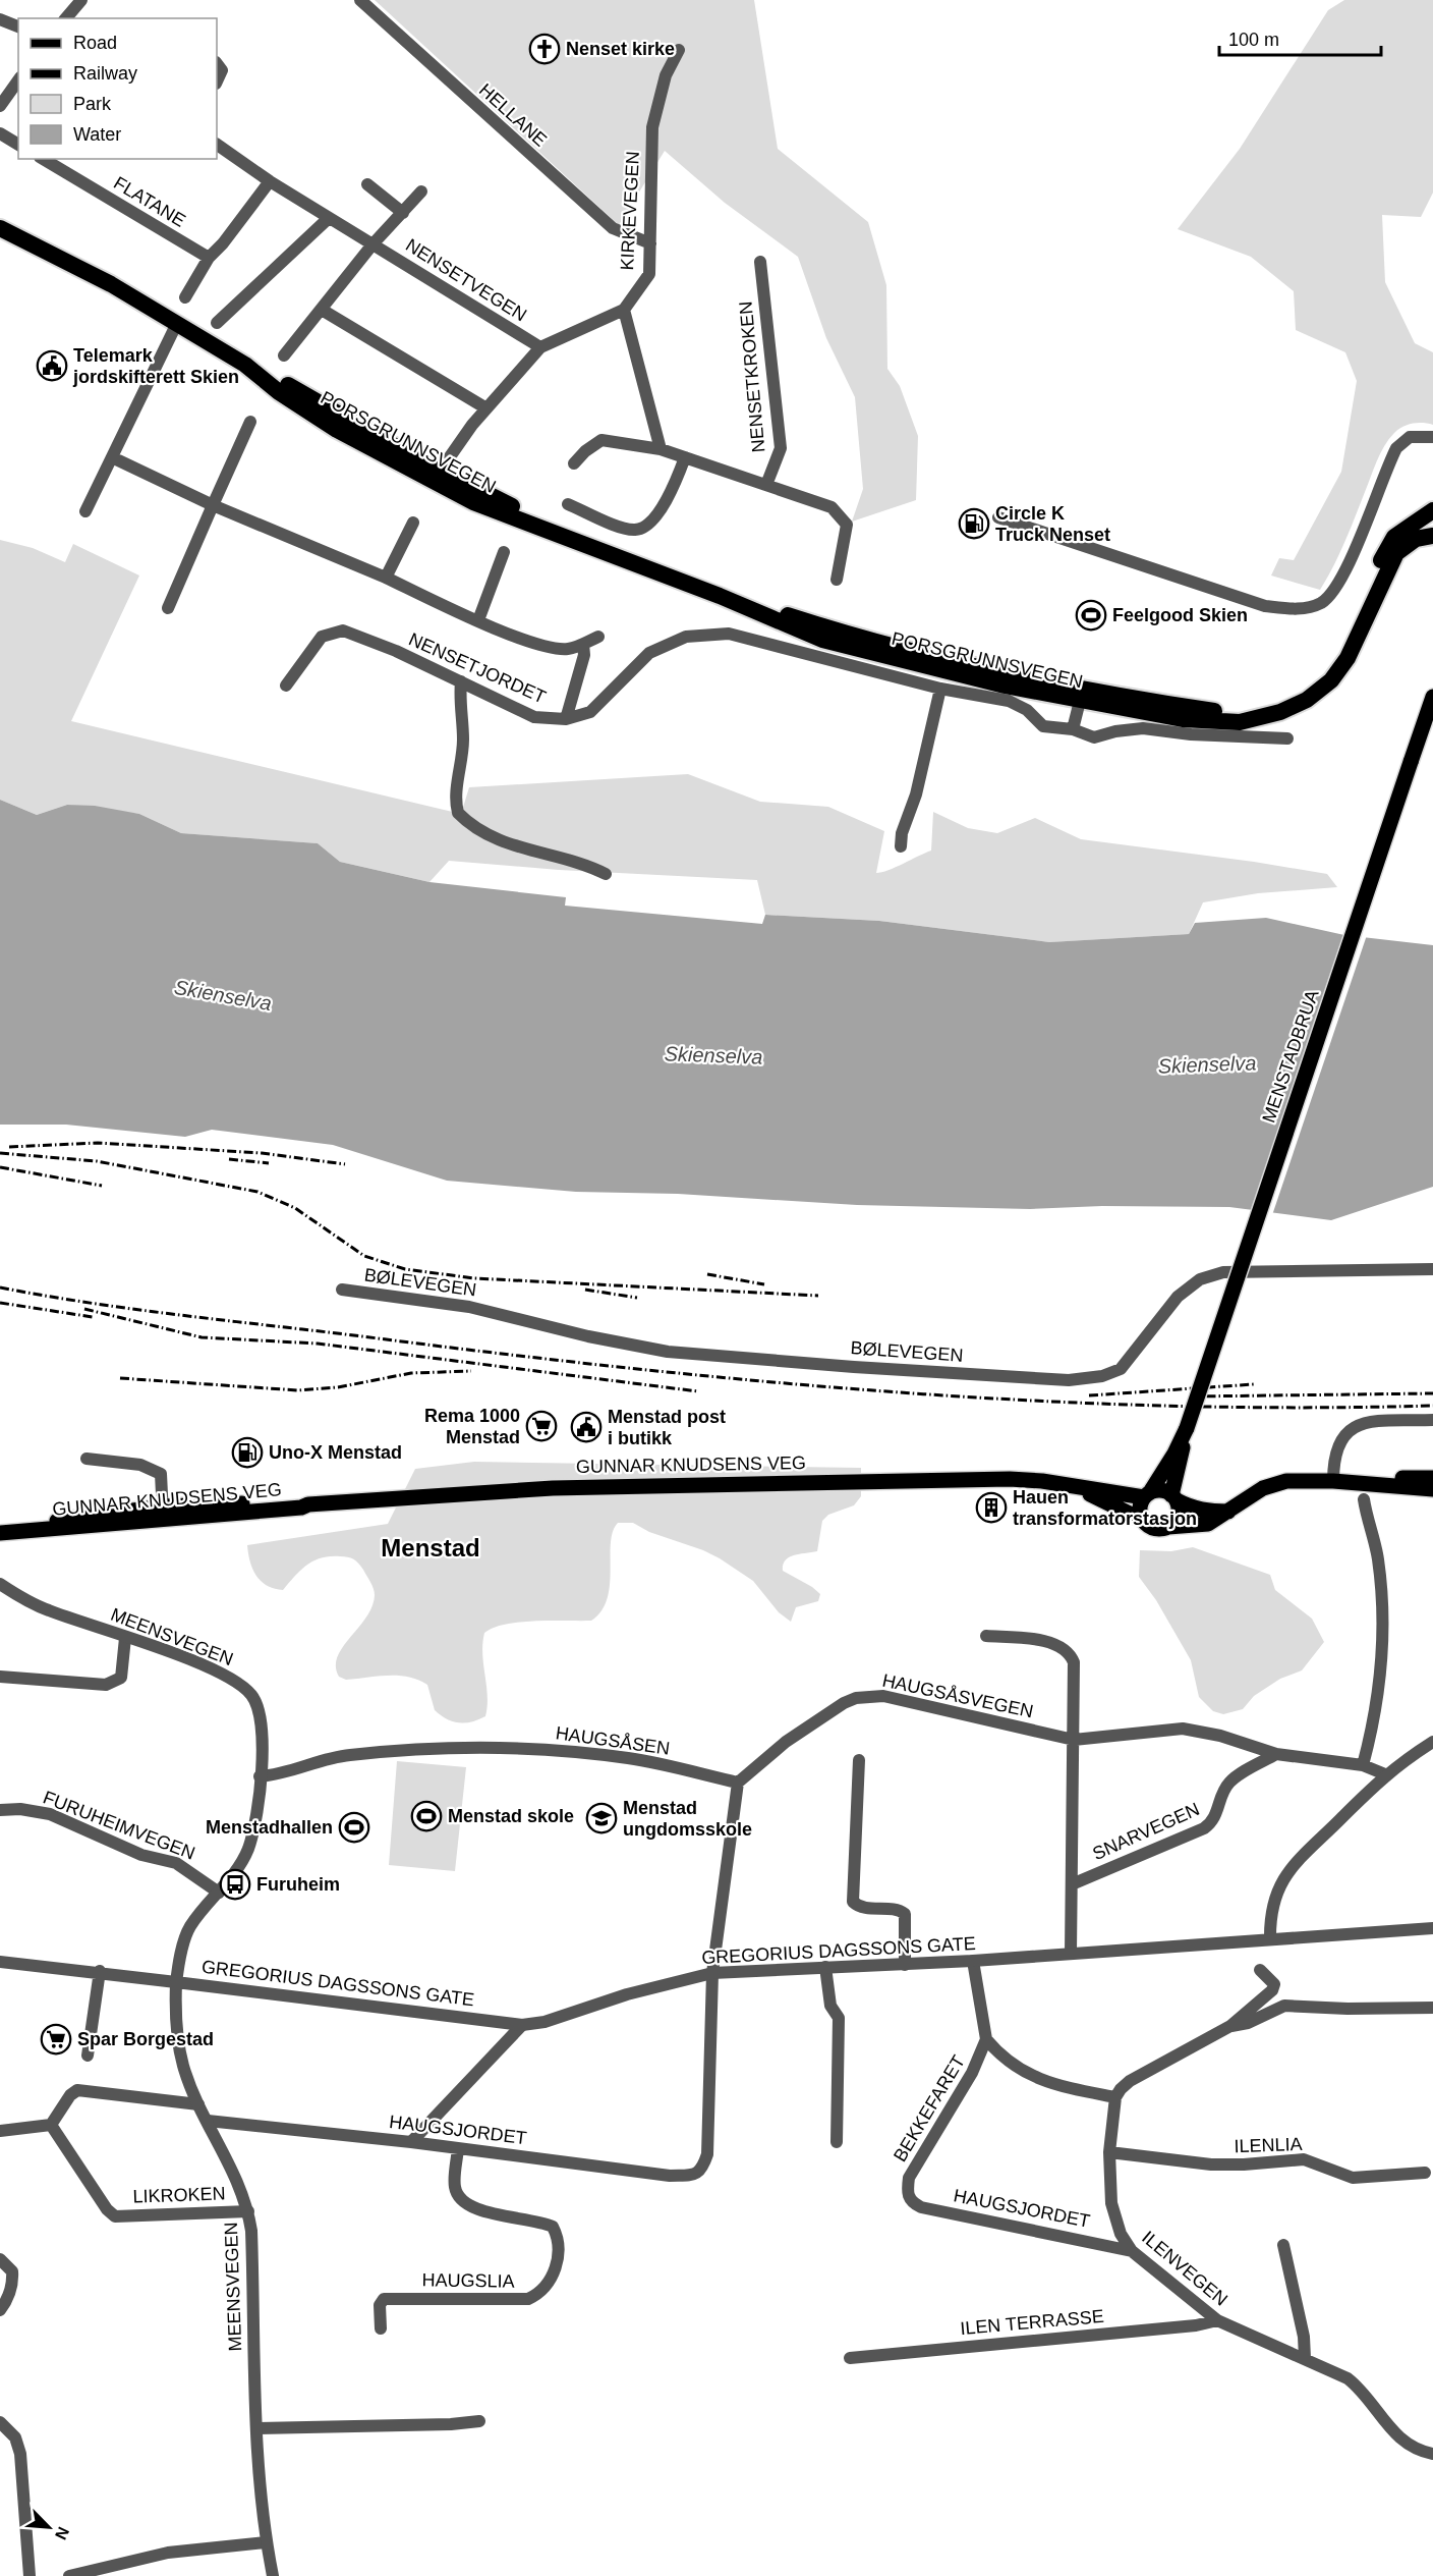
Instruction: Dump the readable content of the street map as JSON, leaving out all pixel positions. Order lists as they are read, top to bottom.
{
  "streets": {
    "highway": ["PORSGRUNNSVEGEN"],
    "main road": ["MENSTADBRUA", "GUNNAR KNUDSENS VEG"],
    "street": [
      "HELLANE",
      "FLATANE",
      "KIRKEVEGEN",
      "NENSETVEGEN",
      "NENSETKROKEN",
      "NENSETJORDET",
      "BØLEVEGEN",
      "MEENSVEGEN",
      "HAUGSÅSVEGEN",
      "HAUGSÅSEN",
      "FURUHEIMVEGEN",
      "SNARVEGEN",
      "GREGORIUS DAGSSONS GATE",
      "BEKKEFARET",
      "HAUGSJORDET",
      "ILENLIA",
      "LIKROKEN",
      "ILENVEGEN",
      "HAUGSLIA",
      "ILEN TERRASSE"
    ]
  },
  "crossings": [
    ["HELLANE", "KIRKEVEGEN"],
    ["MENSTADBRUA", "GUNNAR KNUDSENS VEG"],
    ["MEENSVEGEN", "HAUGSÅSEN"],
    ["MEENSVEGEN", "FURUHEIMVEGEN"],
    ["MEENSVEGEN", "GREGORIUS DAGSSONS GATE"],
    ["MEENSVEGEN", "HAUGSJORDET"],
    ["MEENSVEGEN", "LIKROKEN"],
    ["HAUGSÅSVEGEN", "HAUGSÅSEN"],
    ["HAUGSÅSVEGEN", "SNARVEGEN"],
    ["GREGORIUS DAGSSONS GATE", "HAUGSJORDET"],
    ["BEKKEFARET", "HAUGSJORDET"],
    ["HAUGSJORDET", "ILENVEGEN"],
    ["HAUGSJORDET", "HAUGSLIA"],
    ["ILENLIA", "ILENVEGEN"],
    ["ILENVEGEN", "ILEN TERRASSE"]
  ],
  "districts": ["Menstad"],
  "water": ["Skienselva"],
  "places": {
    "church": ["Nenset kirke"],
    "public building": ["Telemark jordskifterett Skien", "Menstad post i butikk"],
    "fuel station": ["Circle K Truck Nenset", "Uno-X Menstad"],
    "sports": ["Feelgood Skien", "Menstad skole", "Menstadhallen"],
    "supermarket": ["Rema 1000 Menstad", "Spar Borgestad"],
    "building": ["Hauen transformatorstasjon"],
    "school or university": ["Menstad ungdomsskole"],
    "bus stop": ["Furuheim"]
  },
  "legend": [
    "Road",
    "Railway",
    "Park",
    "Water"
  ],
  "scale_bar": "100 m",
  "north": "bottom right"
}
